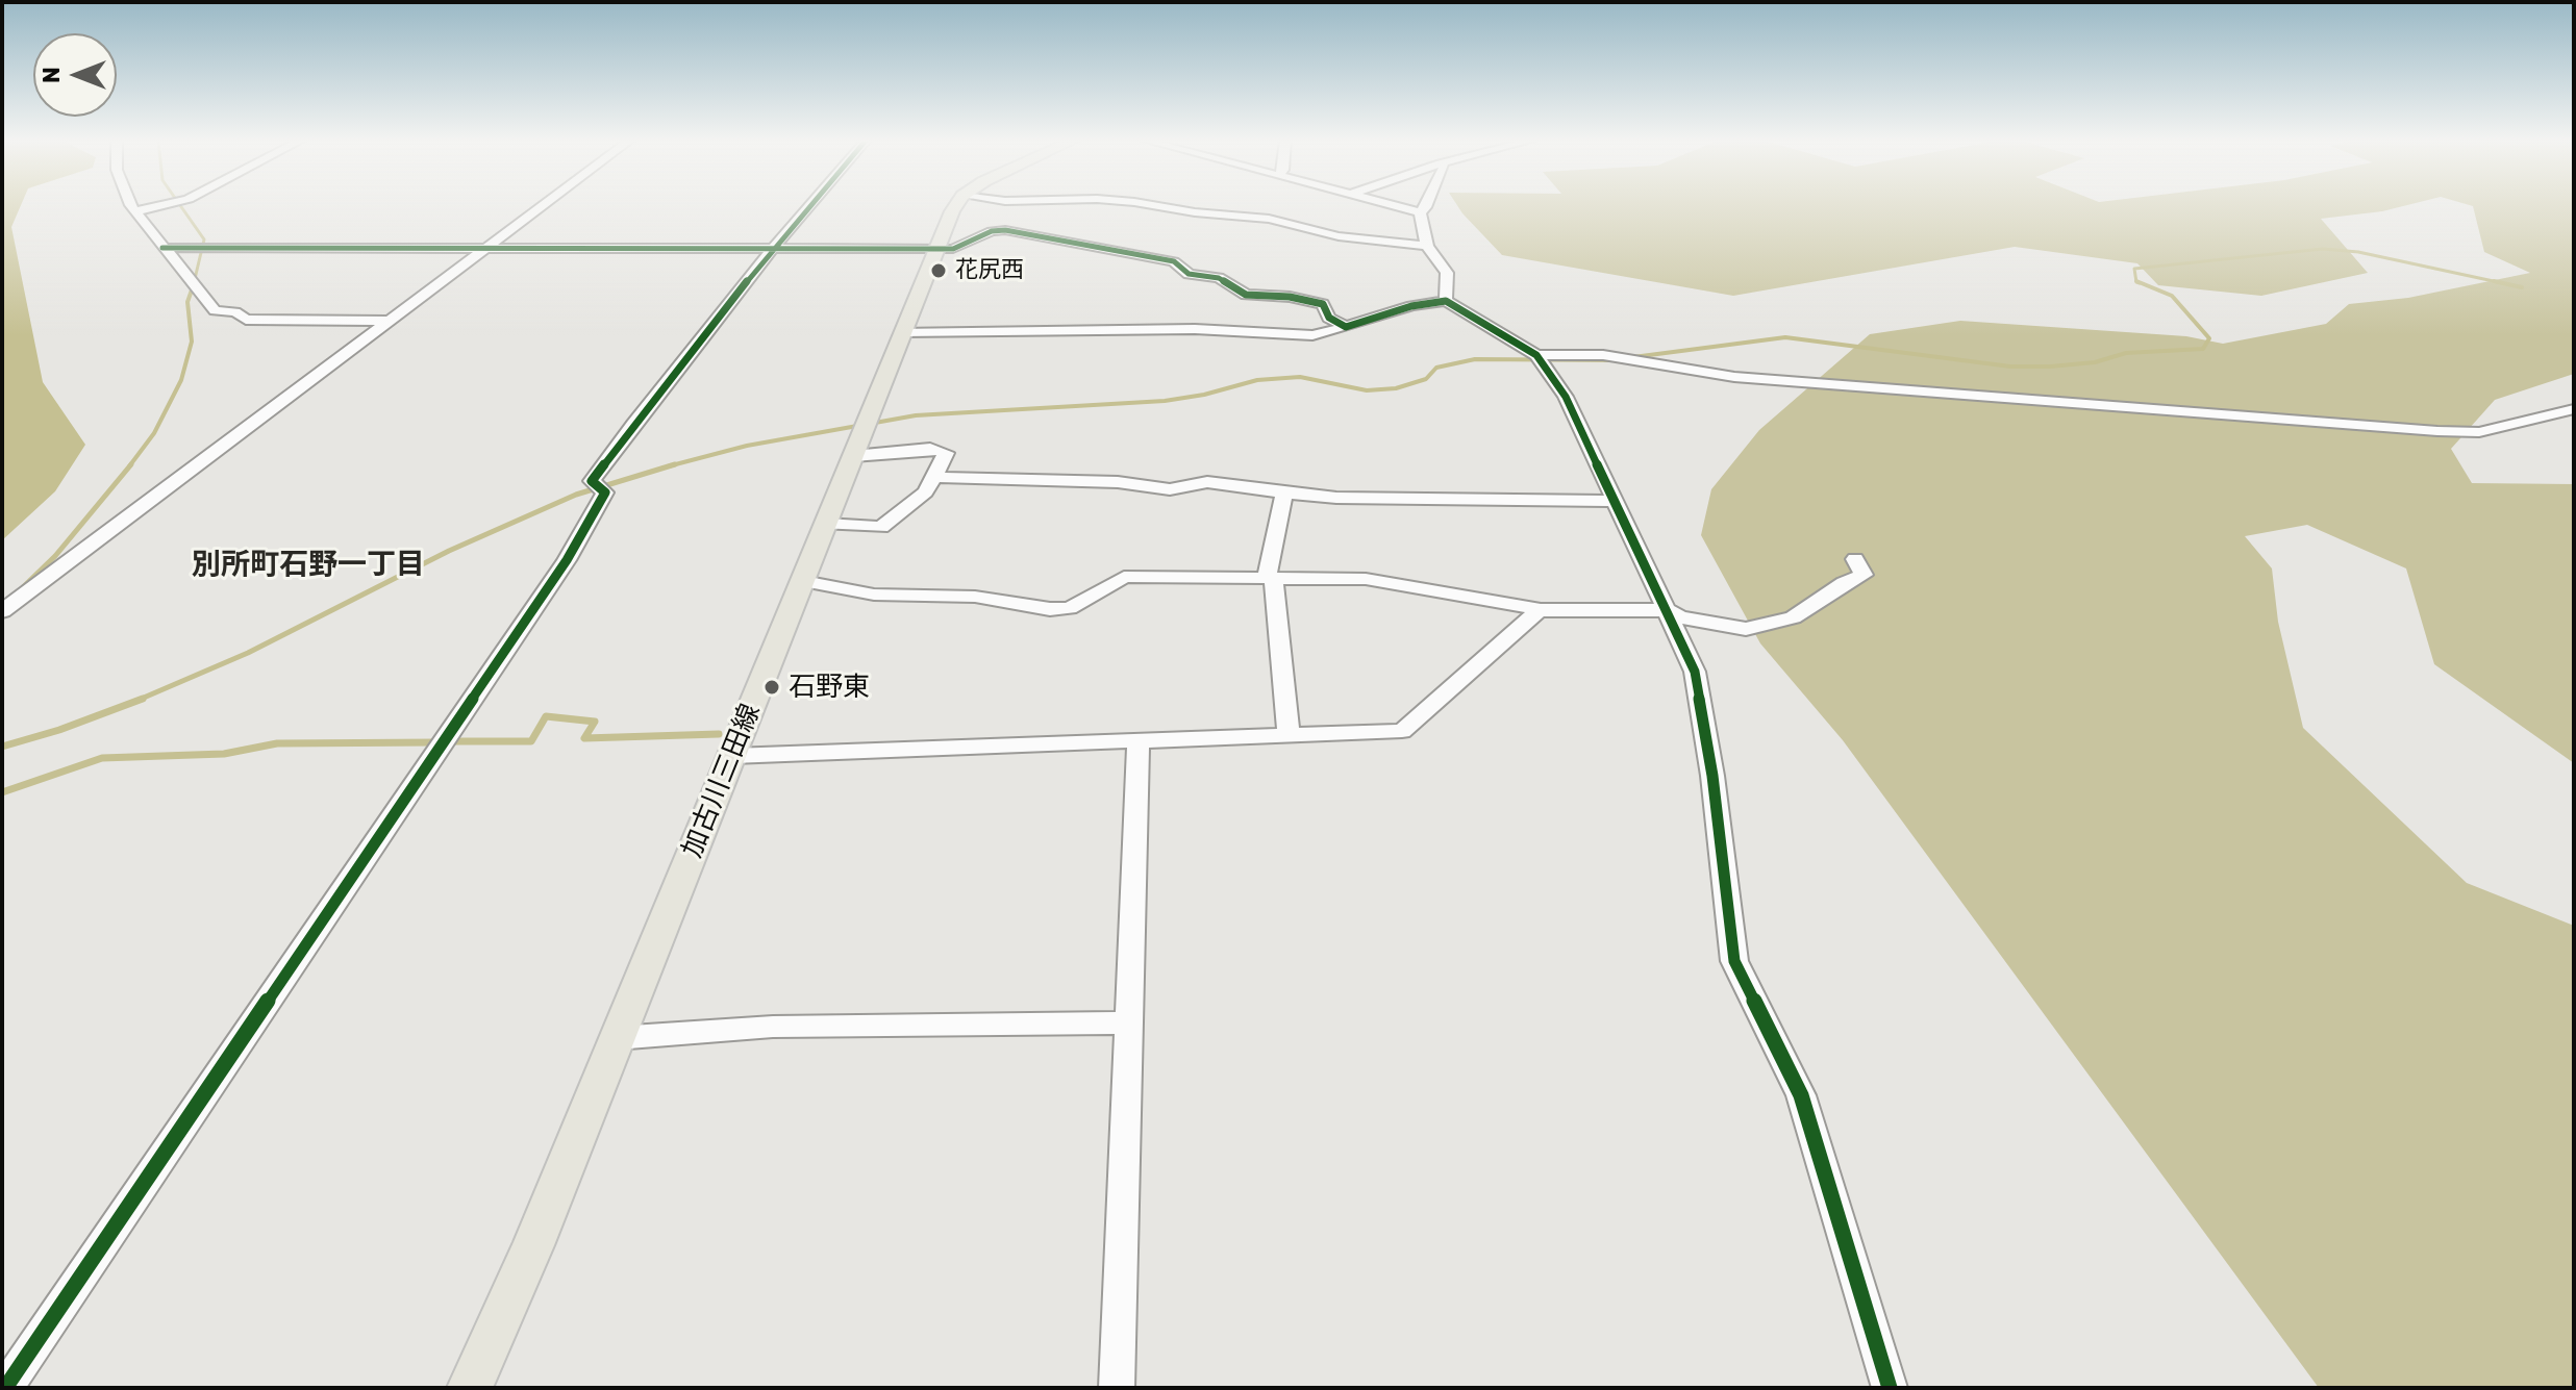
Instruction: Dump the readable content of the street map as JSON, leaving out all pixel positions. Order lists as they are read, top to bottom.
{
  "streets": {
    "main road": ["加古川三田線"]
  },
  "districts": ["別所町石野一丁目"],
  "places": ["花尻西", "石野東"],
  "north": "left"
}
